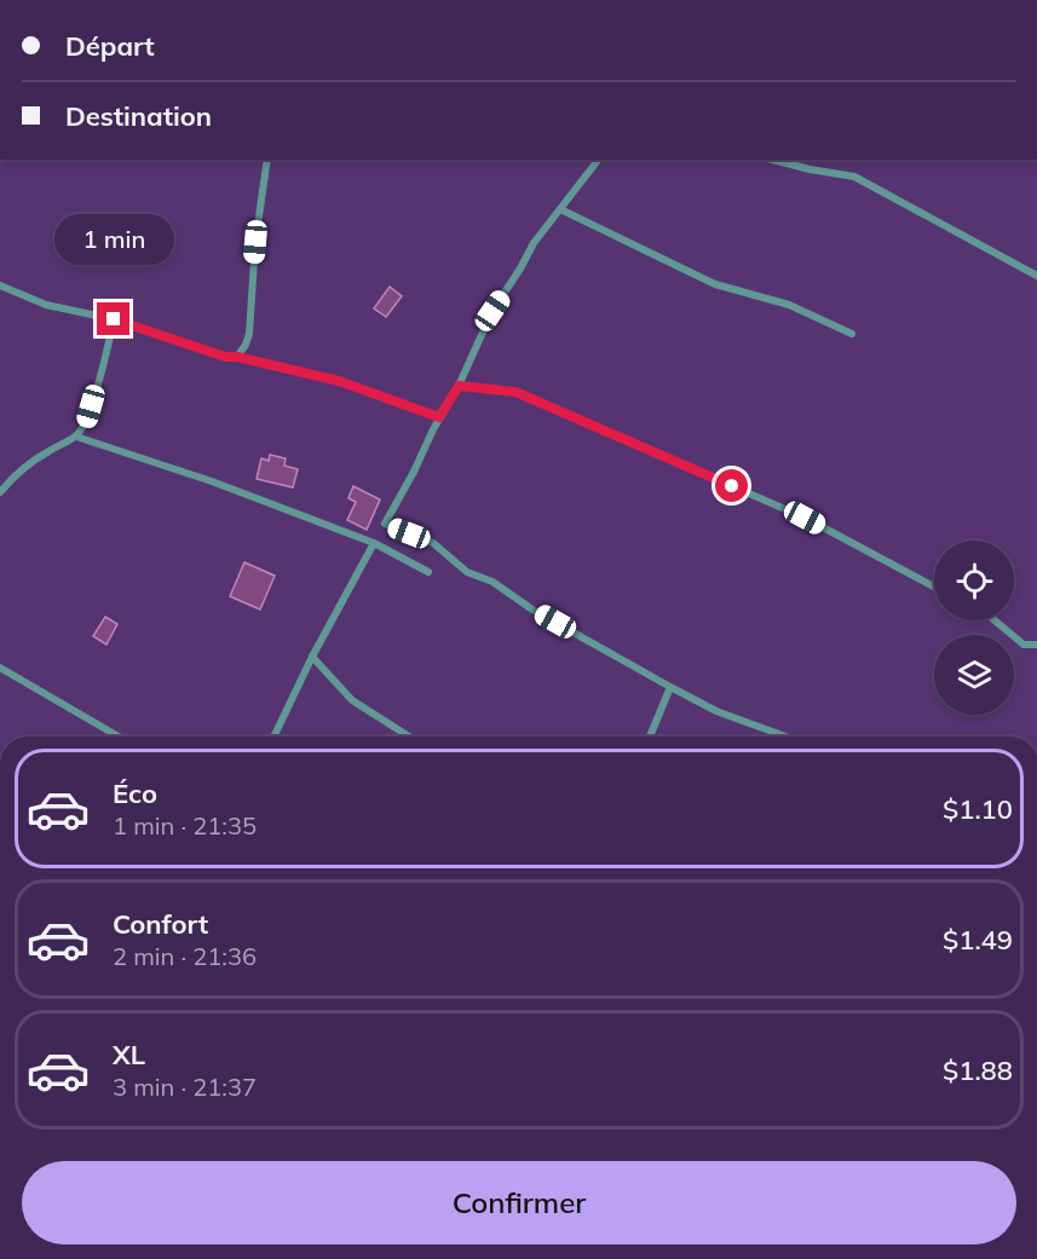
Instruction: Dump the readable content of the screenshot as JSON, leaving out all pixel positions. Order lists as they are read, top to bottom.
{
  "page": {
    "banner": ["Départ", "Destination"],
    "bubble": "1 min",
    "list": [
      {
        "name": "Éco",
        "note": "1 min · 21:35",
        "value": "$1.10"
      },
      {
        "name": "Confort",
        "note": "2 min · 21:36",
        "value": "$1.49"
      },
      {
        "name": "XL",
        "note": "3 min · 21:37",
        "value": "$1.88"
      }
    ],
    "buttons": "Confirmer"
  }
}
